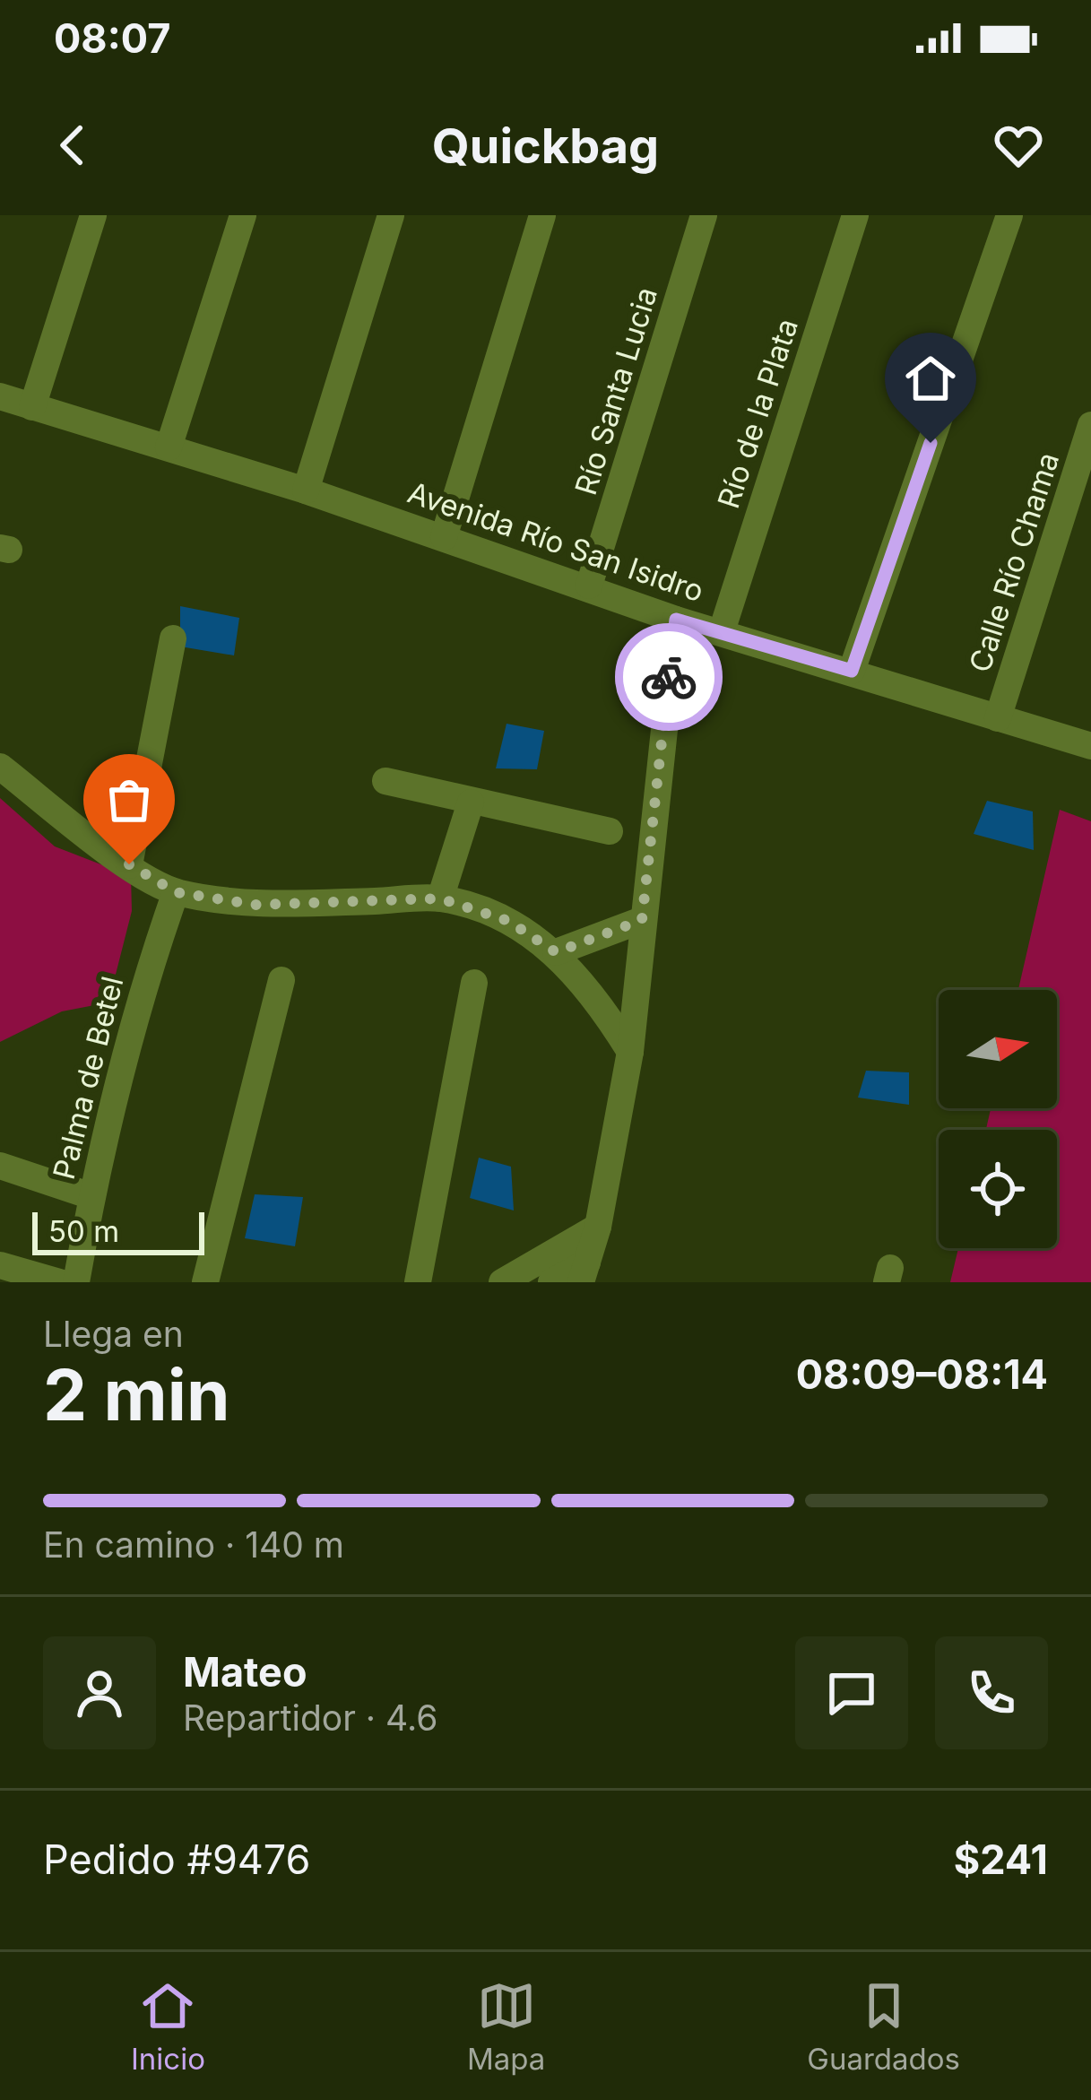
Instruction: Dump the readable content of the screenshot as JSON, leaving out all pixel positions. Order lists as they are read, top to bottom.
{
  "streets": {
    "street": [
      "Río Santa Lucia",
      "Río de la Plata",
      "Avenida Río San Isidro",
      "Calle Río Chama",
      "Palma de Betel"
    ]
  },
  "crossings": [
    ["Río Santa Lucia", "Avenida Río San Isidro"],
    ["Río de la Plata", "Avenida Río San Isidro"],
    ["Avenida Río San Isidro", "Calle Río Chama"]
  ],
  "scale_bar": "50 m",
  "north": "right",
  "page": {
    "status": "08:07",
    "header": "Quickbag",
    "scale": "50 m",
    "heading": ["2 min", "Llega en", "08:09–08:14"],
    "panel": [
      "Mateo",
      "Repartidor · 4.6",
      "Pedido #9476",
      "$241"
    ],
    "bar": "En camino · 140 m",
    "tabs": ["Inicio", "Mapa", "Guardados"]
  }
}
